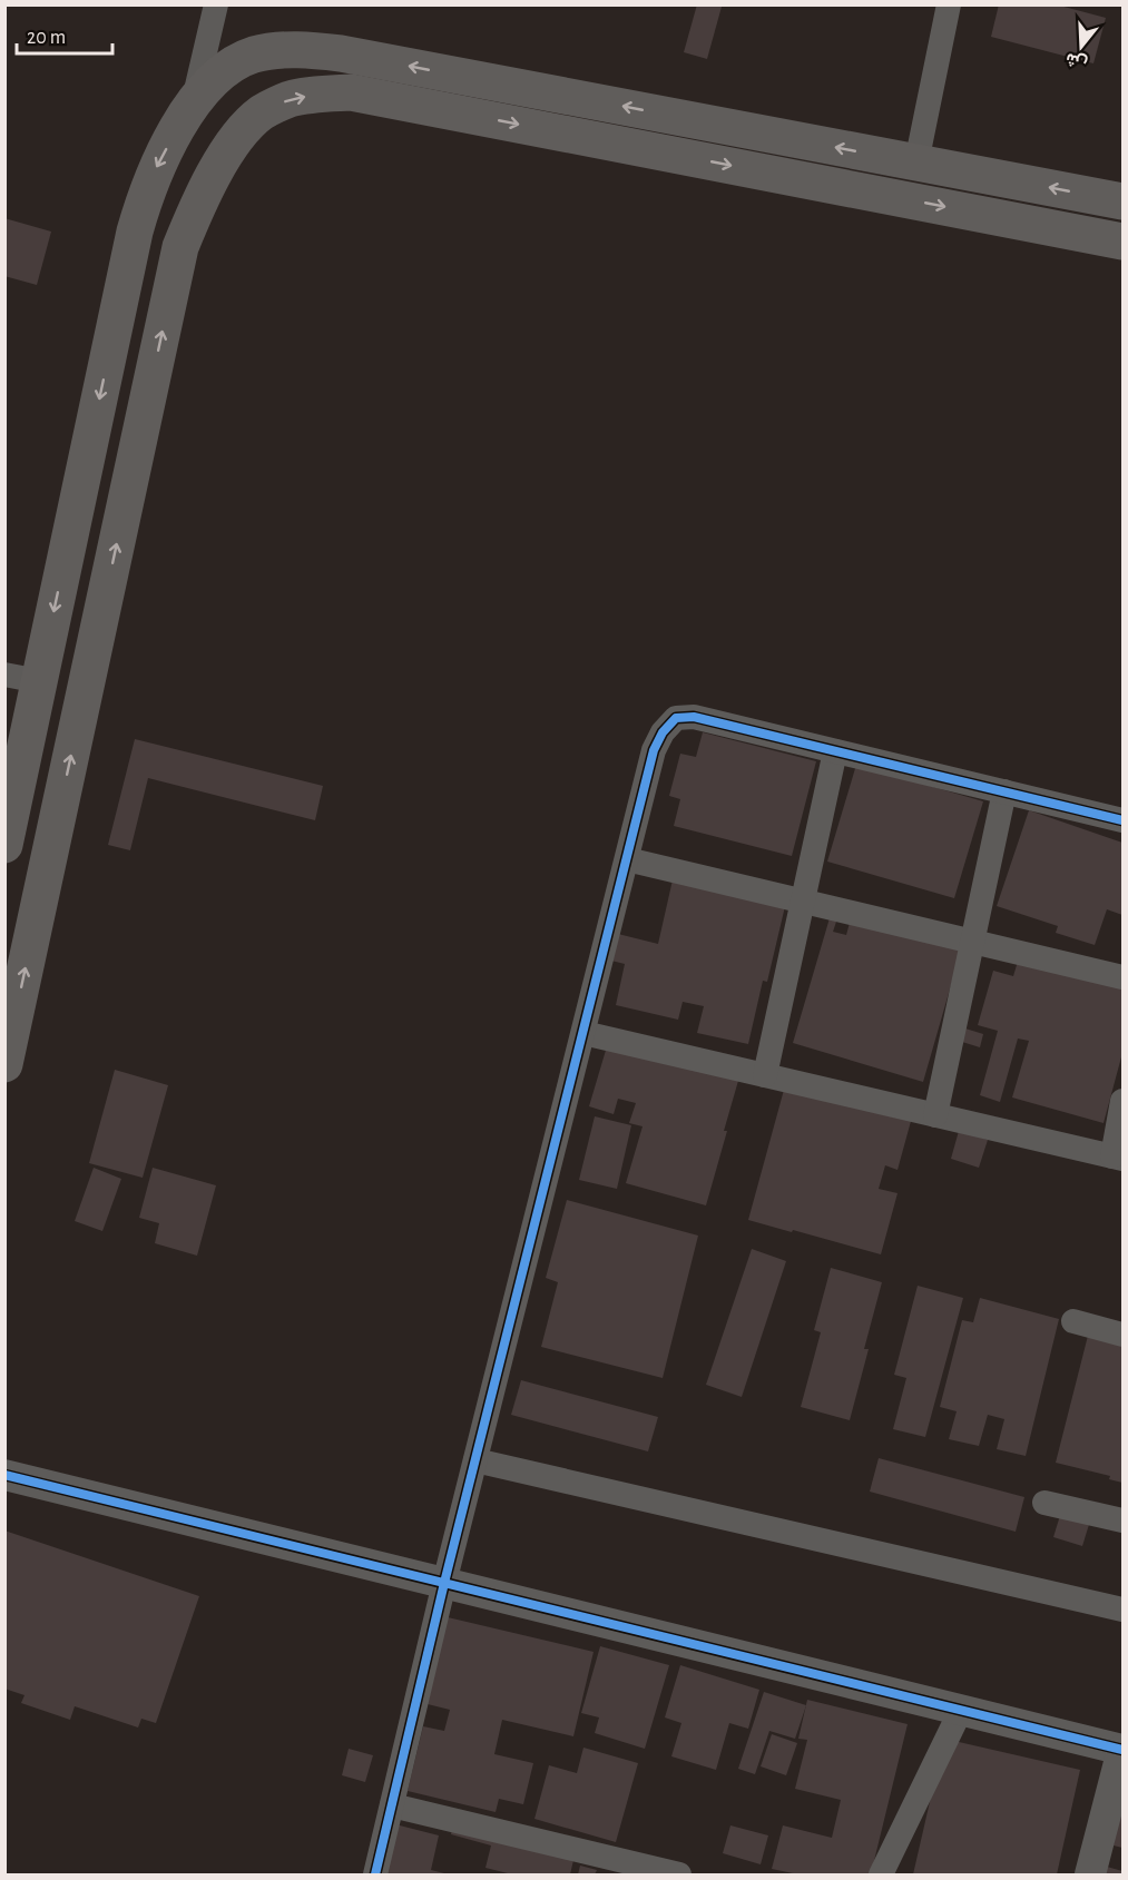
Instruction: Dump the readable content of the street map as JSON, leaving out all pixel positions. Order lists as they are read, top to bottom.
{
  "scale_bar": "20 m",
  "north": "bottom"
}
